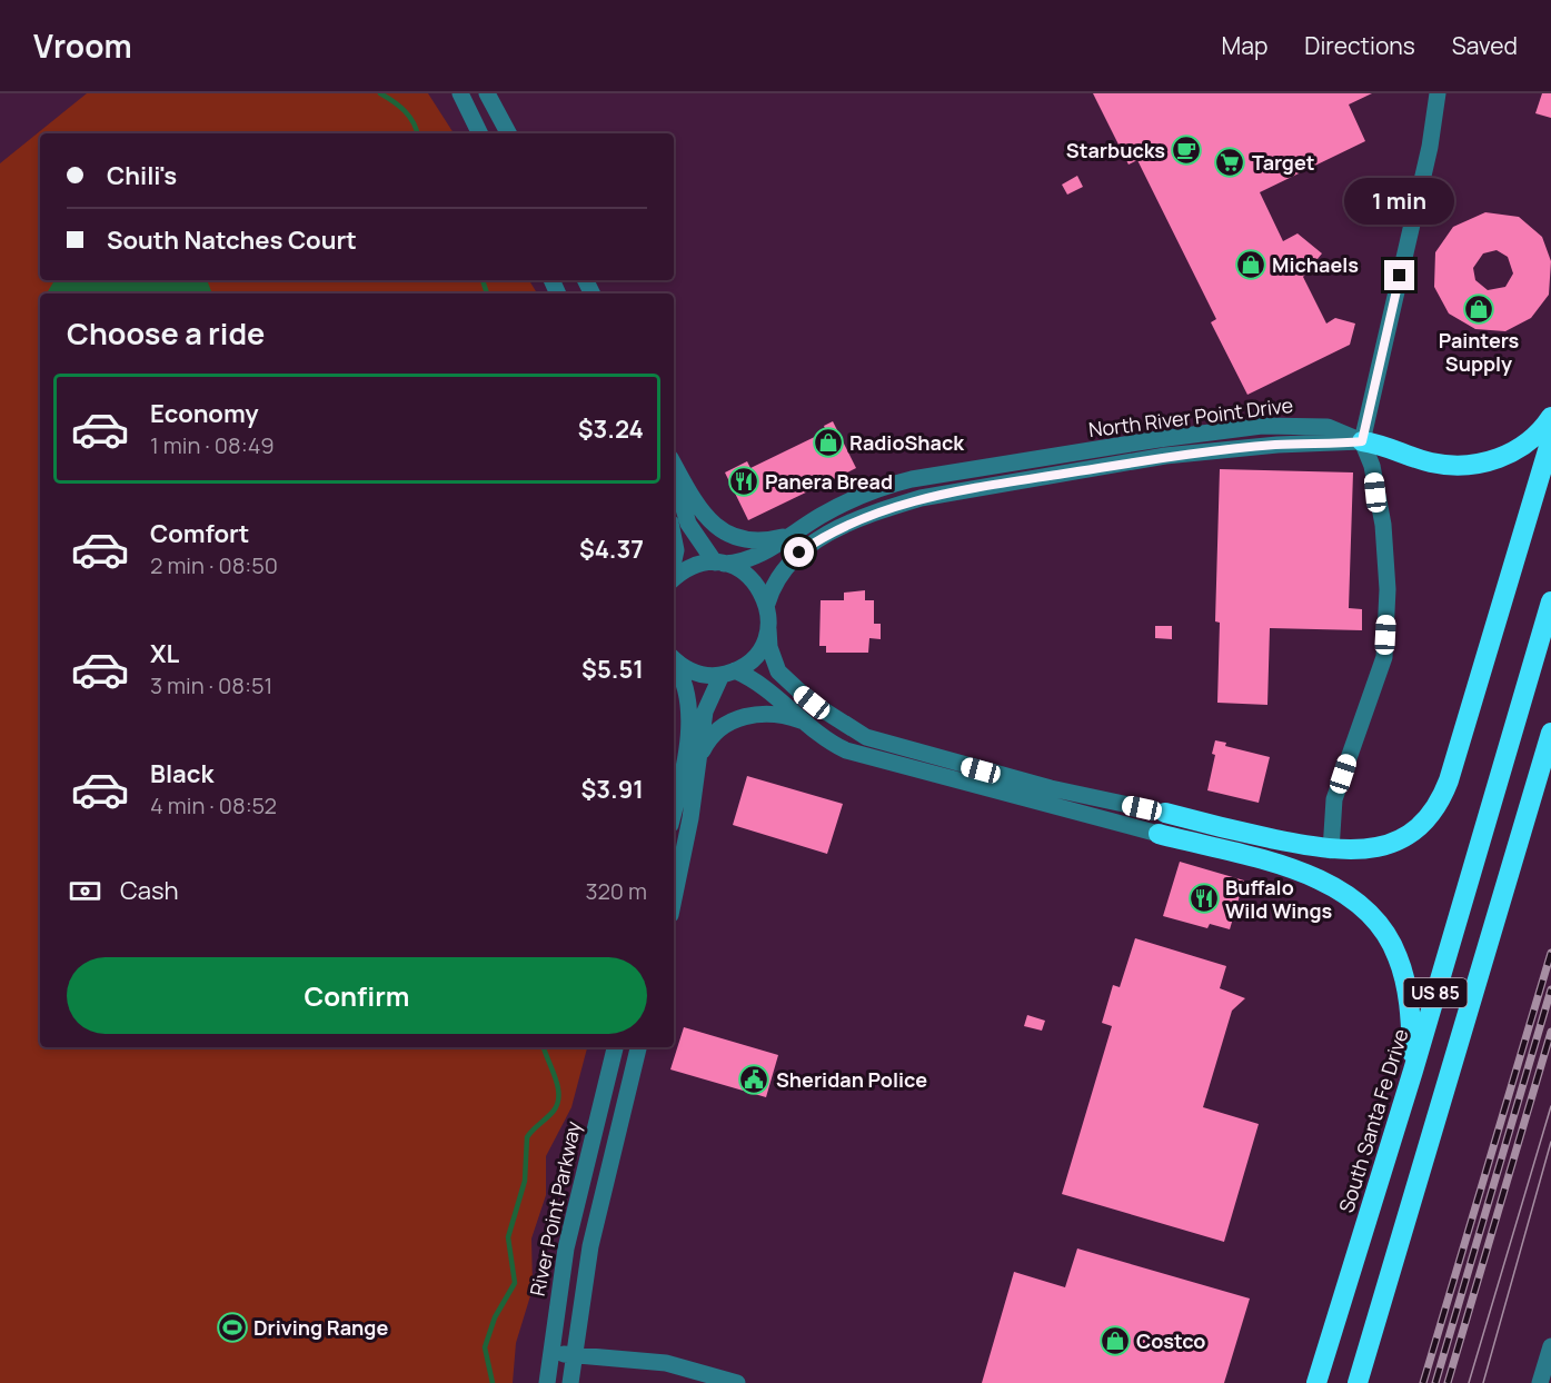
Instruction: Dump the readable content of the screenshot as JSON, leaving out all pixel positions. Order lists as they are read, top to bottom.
{
  "streets": {
    "highway": ["US 85", "South Santa Fe Drive"],
    "street": ["North River Point Drive", "River Point Parkway"]
  },
  "places": {
    "cafe": ["Starbucks"],
    "supermarket": ["Target"],
    "shop": [
      "Michaels",
      "Painters Supply",
      "RadioShack",
      "Costco"
    ],
    "restaurant": ["Panera Bread", "Buffalo Wild Wings"],
    "public building": ["Sheridan Police"],
    "sports": ["Driving Range"]
  },
  "page": {
    "header": "Vroom",
    "nav": ["Map", "Directions", "Saved"],
    "banner": ["Chili's", "South Natches Court"],
    "bubble": "1 min",
    "heading": "Choose a ride",
    "list": [
      {
        "name": "Economy",
        "note": "1 min · 08:49",
        "value": "$3.24"
      },
      {
        "name": "Comfort",
        "note": "2 min · 08:50",
        "value": "$4.37"
      },
      {
        "name": "XL",
        "note": "3 min · 08:51",
        "value": "$5.51"
      },
      {
        "name": "Black",
        "note": "4 min · 08:52",
        "value": "$3.91"
      }
    ],
    "pay": ["Cash", "320 m"],
    "buttons": "Confirm"
  }
}
